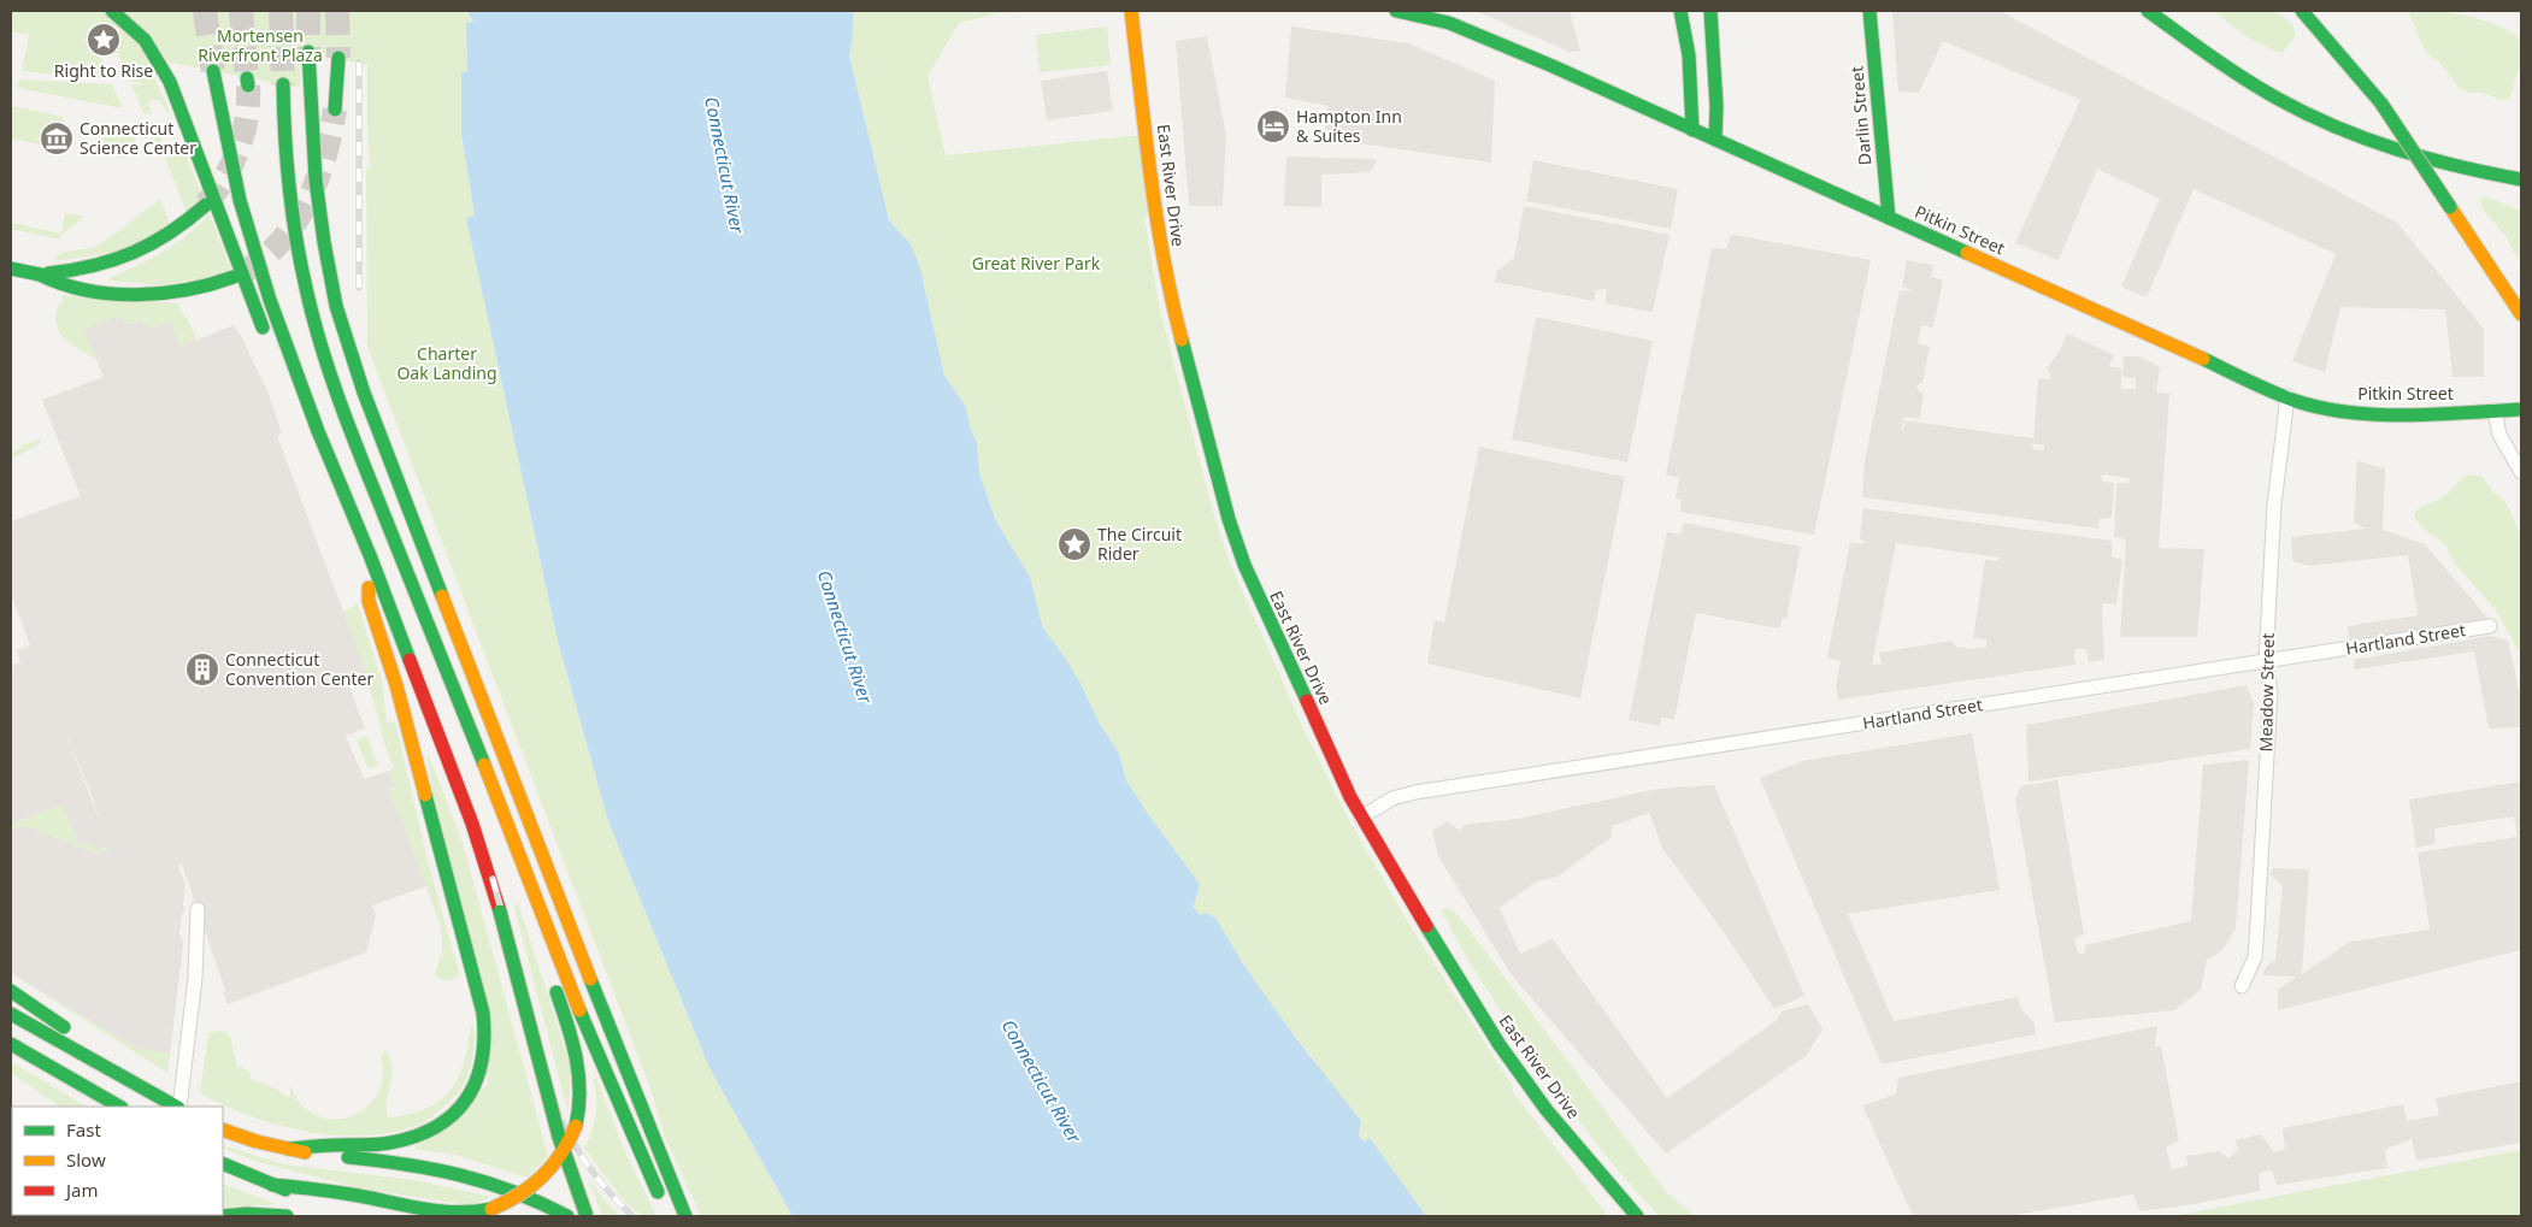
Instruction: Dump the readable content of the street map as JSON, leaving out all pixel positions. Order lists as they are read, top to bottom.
{
  "streets": {
    "main road": ["Darlin Street", "East River Drive", "Pitkin Street"],
    "street": ["Hartland Street", "Meadow Street"]
  },
  "crossings": [
    ["Darlin Street", "Pitkin Street"],
    ["East River Drive", "Hartland Street"],
    ["Pitkin Street", "Meadow Street"],
    ["Hartland Street", "Meadow Street"]
  ],
  "water": ["Connecticut River"],
  "parks": ["Mortensen Riverfront Plaza", "Great River Park", "Charter Oak Landing"],
  "places": {
    "place": ["Right to Rise", "The Circuit Rider"],
    "hotel": ["Hampton Inn & Suites"],
    "museum": ["Connecticut Science Center"],
    "building": ["Connecticut Convention Center"]
  },
  "legend": ["Fast", "Slow", "Jam"]
}
